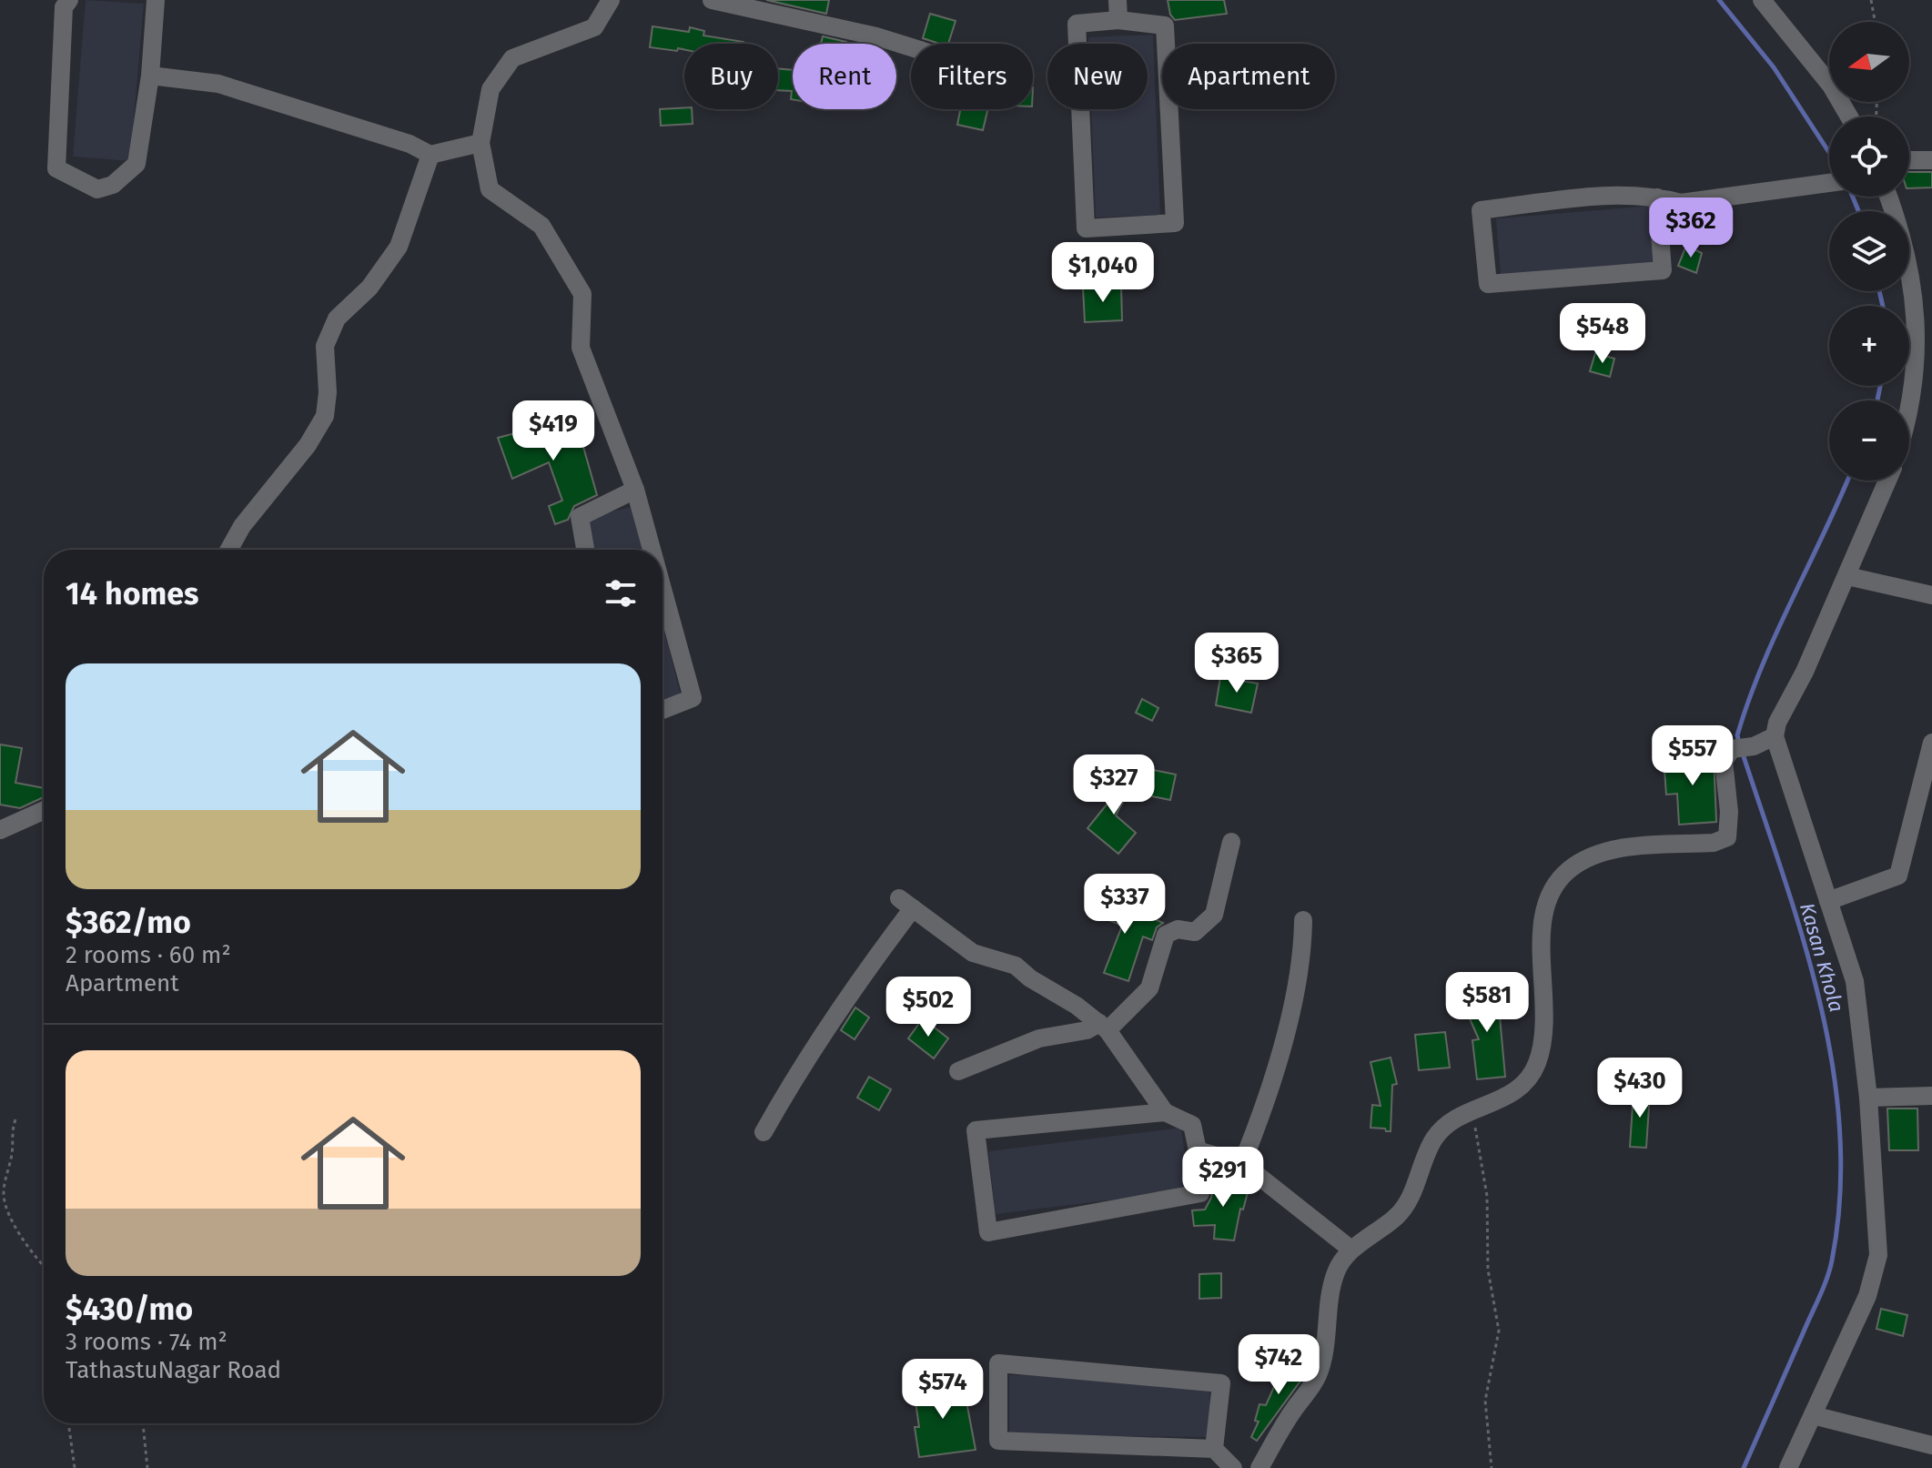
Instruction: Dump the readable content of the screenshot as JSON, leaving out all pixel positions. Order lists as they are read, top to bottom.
{
  "water": ["Kasan Khola"],
  "north": "left",
  "page": {
    "map_buttons": ["+", "−"],
    "chip": [
      "Buy",
      "Rent",
      "Filters",
      "New",
      "Apartment"
    ],
    "price": [
      "$362",
      "$1,040",
      "$548",
      "$419",
      "$365",
      "$557",
      "$327",
      "$337",
      "$581",
      "$502",
      "$430",
      "$291",
      "$742",
      "$574"
    ],
    "heading": "14 homes",
    "list": [
      {
        "name": "$362/mo",
        "note": "2 rooms · 60 m² · Apartment"
      },
      {
        "name": "$430/mo",
        "note": "3 rooms · 74 m² · TathastuNagar Road"
      }
    ]
  }
}
